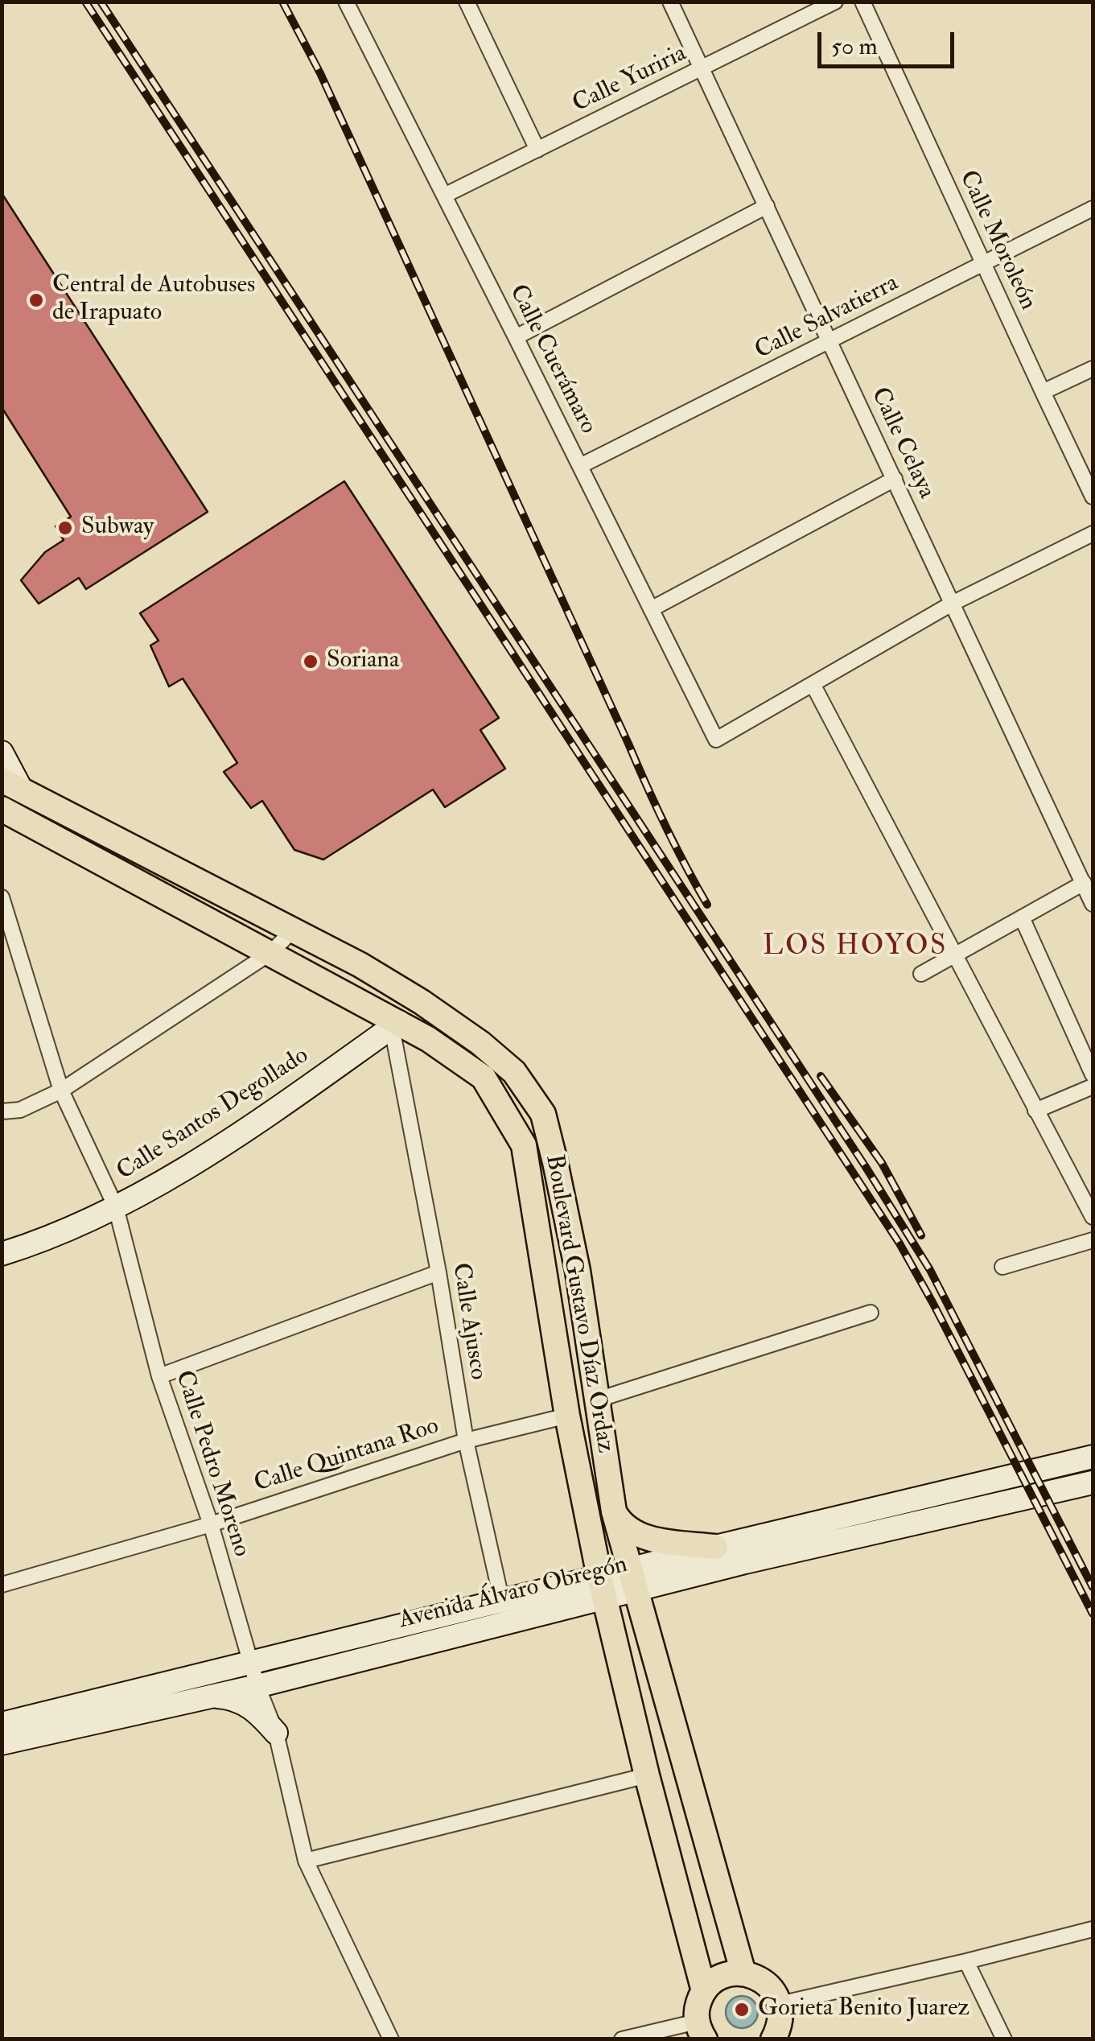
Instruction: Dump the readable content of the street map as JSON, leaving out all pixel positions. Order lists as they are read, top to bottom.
{
  "streets": {
    "main road": ["Boulevard Gustavo Díaz Ordaz"],
    "street": [
      "Calle Yuriria",
      "Calle Moroleón",
      "Calle Salvatierra",
      "Calle Cuerámaro",
      "Calle Celaya",
      "Calle Santos Degollado",
      "Calle Ajusco",
      "Calle Quintana Roo",
      "Calle Pedro Moreno",
      "Avenida Álvaro Obregón"
    ]
  },
  "crossings": [
    ["Calle Yuriria", "Calle Cuerámaro"],
    ["Calle Yuriria", "Calle Celaya"],
    ["Calle Moroleón", "Calle Salvatierra"],
    ["Calle Salvatierra", "Calle Cuerámaro"],
    ["Calle Salvatierra", "Calle Celaya"],
    ["Calle Santos Degollado", "Boulevard Gustavo Díaz Ordaz"],
    ["Calle Santos Degollado", "Calle Ajusco"],
    ["Calle Santos Degollado", "Calle Pedro Moreno"],
    ["Boulevard Gustavo Díaz Ordaz", "Calle Ajusco"],
    ["Boulevard Gustavo Díaz Ordaz", "Calle Quintana Roo"],
    ["Boulevard Gustavo Díaz Ordaz", "Avenida Álvaro Obregón"],
    ["Calle Ajusco", "Calle Quintana Roo"],
    ["Calle Ajusco", "Avenida Álvaro Obregón"],
    ["Calle Quintana Roo", "Calle Pedro Moreno"],
    ["Calle Pedro Moreno", "Avenida Álvaro Obregón"]
  ],
  "districts": ["LOS HOYOS"],
  "places": [
    "Central de Autobuses de Irapuato",
    "Subway",
    "Soriana",
    "Gorieta Benito Juarez"
  ],
  "scale_bar": "50 m"
}
